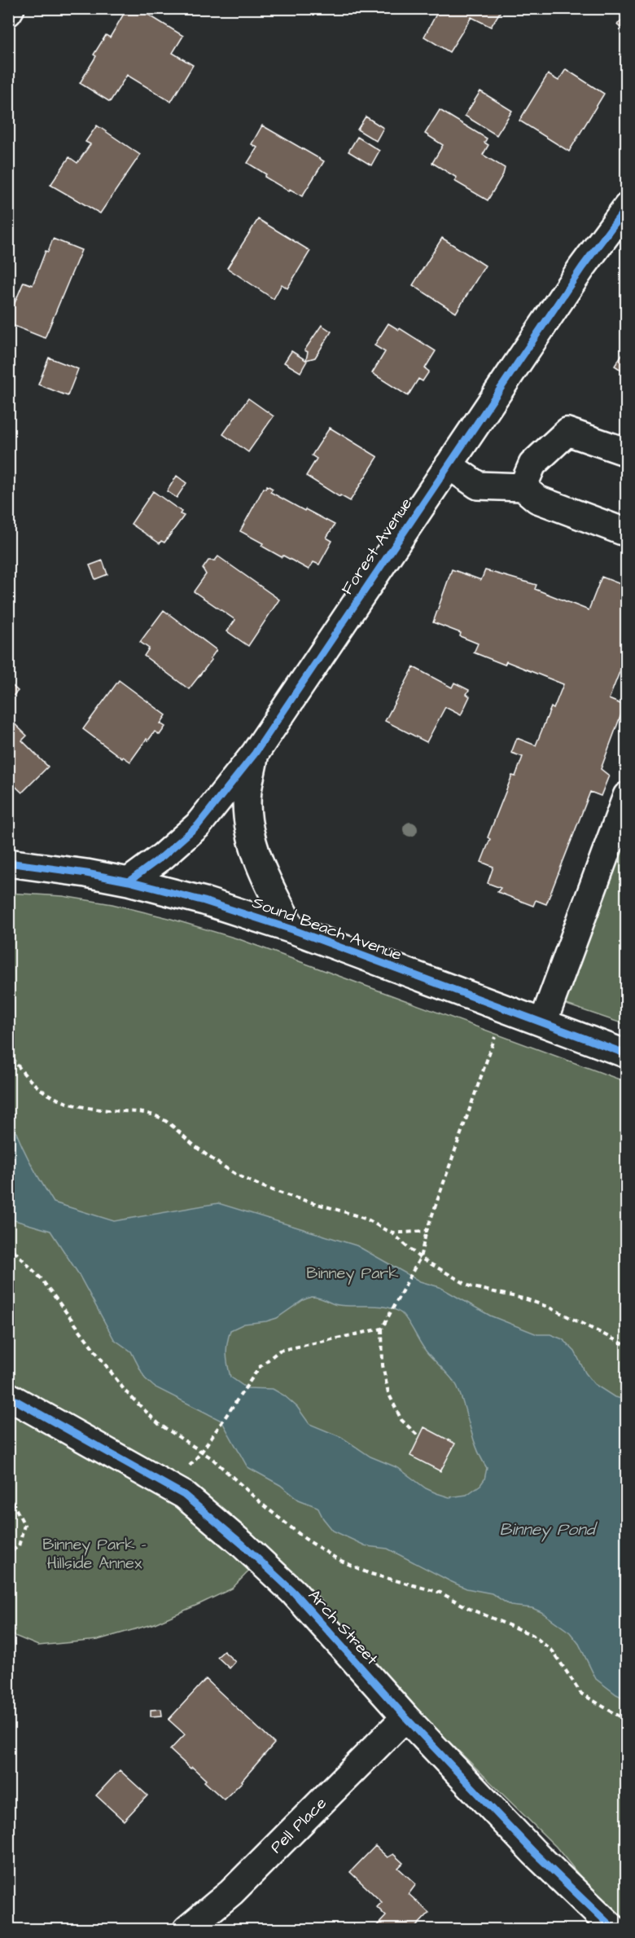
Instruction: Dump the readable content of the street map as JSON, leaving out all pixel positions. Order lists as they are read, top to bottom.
{
  "streets": {
    "street": [
      "Forest Avenue",
      "Sound Beach Avenue",
      "Arch Street",
      "Pell Place"
    ]
  },
  "crossings": [
    ["Forest Avenue", "Sound Beach Avenue"],
    ["Arch Street", "Pell Place"]
  ],
  "water": ["Binney Pond"],
  "parks": ["Binney Park", "Binney Park - Hillside Annex"]
}
